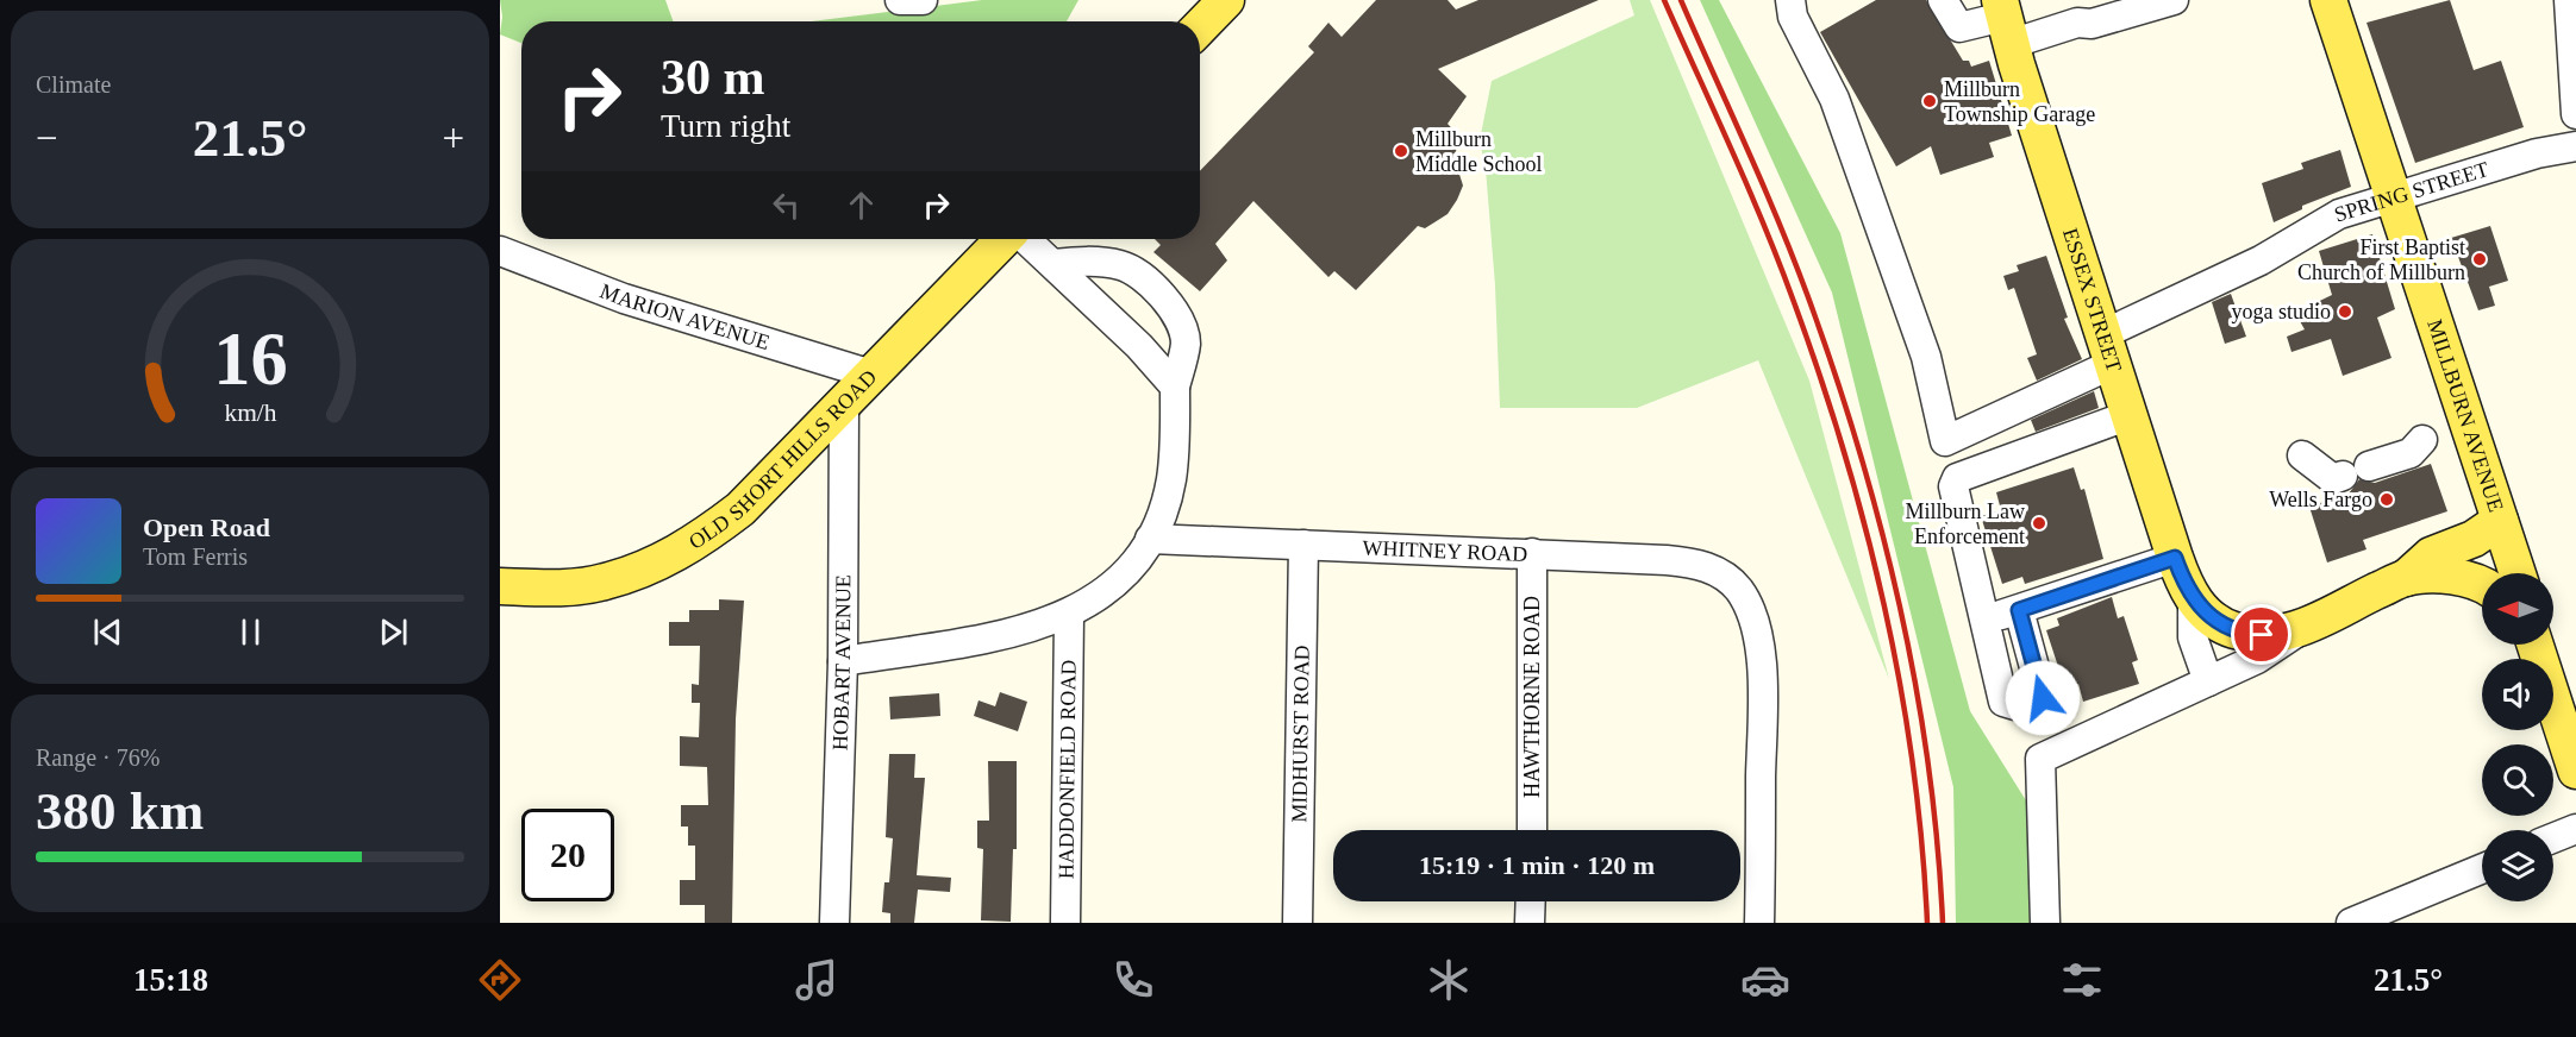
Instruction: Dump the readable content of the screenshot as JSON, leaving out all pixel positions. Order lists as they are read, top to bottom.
{
  "streets": {
    "main road": ["ESSEX STREET", "MILLBURN AVENUE", "OLD SHORT HILLS ROAD"],
    "street": [
      "SPRING STREET",
      "MARION AVENUE",
      "WHITNEY ROAD",
      "HOBART AVENUE",
      "HAWTHORNE ROAD",
      "MIDHURST ROAD",
      "HADDONFIELD ROAD"
    ]
  },
  "crossings": [
    ["SPRING STREET", "ESSEX STREET"],
    ["SPRING STREET", "MILLBURN AVENUE"],
    ["MARION AVENUE", "OLD SHORT HILLS ROAD"],
    ["OLD SHORT HILLS ROAD", "HOBART AVENUE"],
    ["WHITNEY ROAD", "HAWTHORNE ROAD"],
    ["WHITNEY ROAD", "MIDHURST ROAD"]
  ],
  "places": [
    "Millburn Township Garage",
    "Millburn Middle School",
    "First Baptist Church of Millburn",
    "yoga studio",
    "Wells Fargo",
    "Millburn Law Enforcement"
  ],
  "north": "left",
  "page": {
    "tile": [
      "Climate",
      ["Range · 76%", "380 km"]
    ],
    "turn": ["30 m", "Turn right"],
    "heat": ["−", "21.5°", "+"],
    "song": ["Open Road", "Tom Ferris"],
    "limit": "20",
    "trip": "15:19 · 1 min · 120 m",
    "tabs": ["15:18", "21.5°"],
    "gauge": ["16", "km/h"]
  }
}
